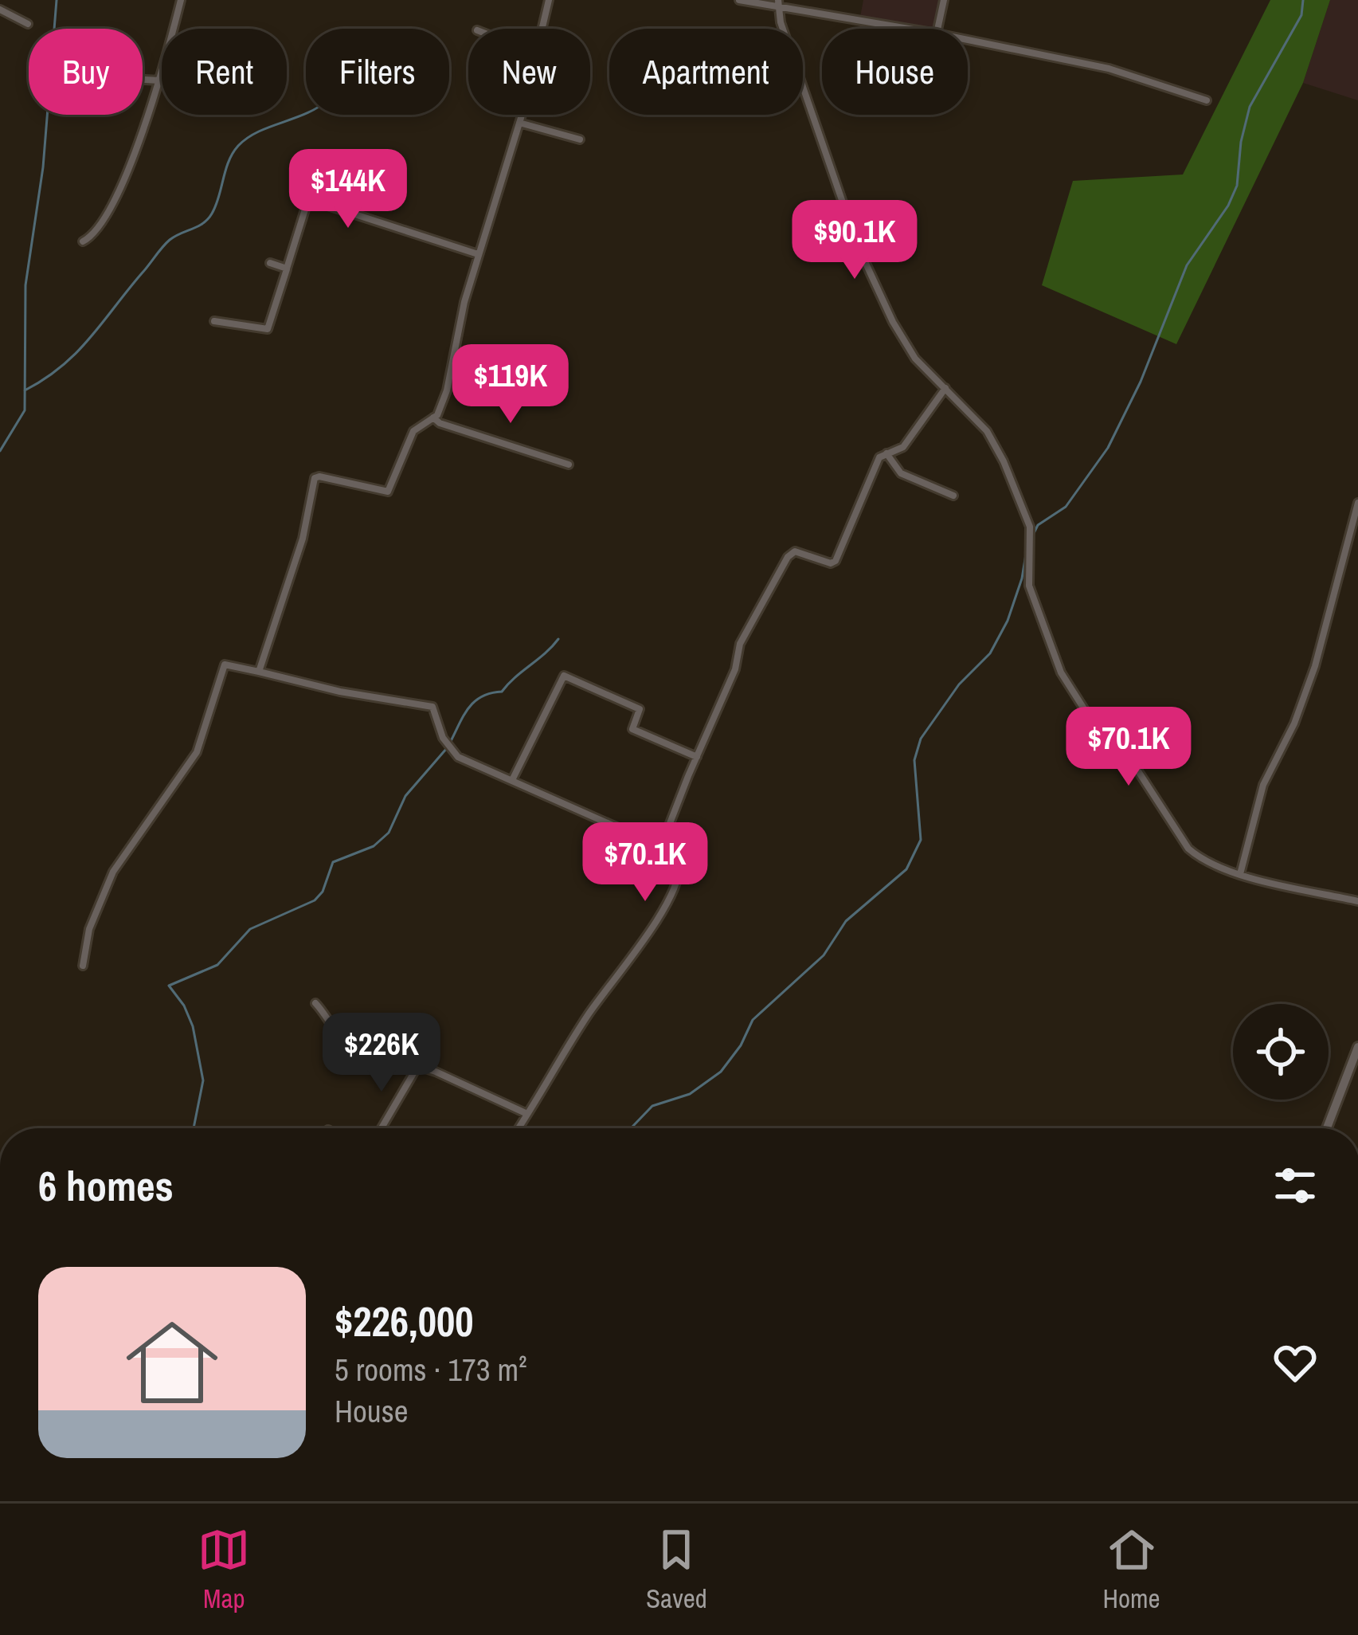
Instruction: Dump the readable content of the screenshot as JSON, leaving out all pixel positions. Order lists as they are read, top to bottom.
{
  "page": {
    "chip": [
      "Buy",
      "Rent",
      "Filters",
      "New",
      "Apartment",
      "House"
    ],
    "price": [
      "$144K",
      "$90.1K",
      "$119K",
      "$70.1K",
      "$70.1K",
      "$226K"
    ],
    "heading": "6 homes",
    "list": [
      {
        "name": "$226,000",
        "note": "5 rooms · 173 m² · House"
      }
    ],
    "tabs": ["Map", "Saved", "Home"]
  }
}
